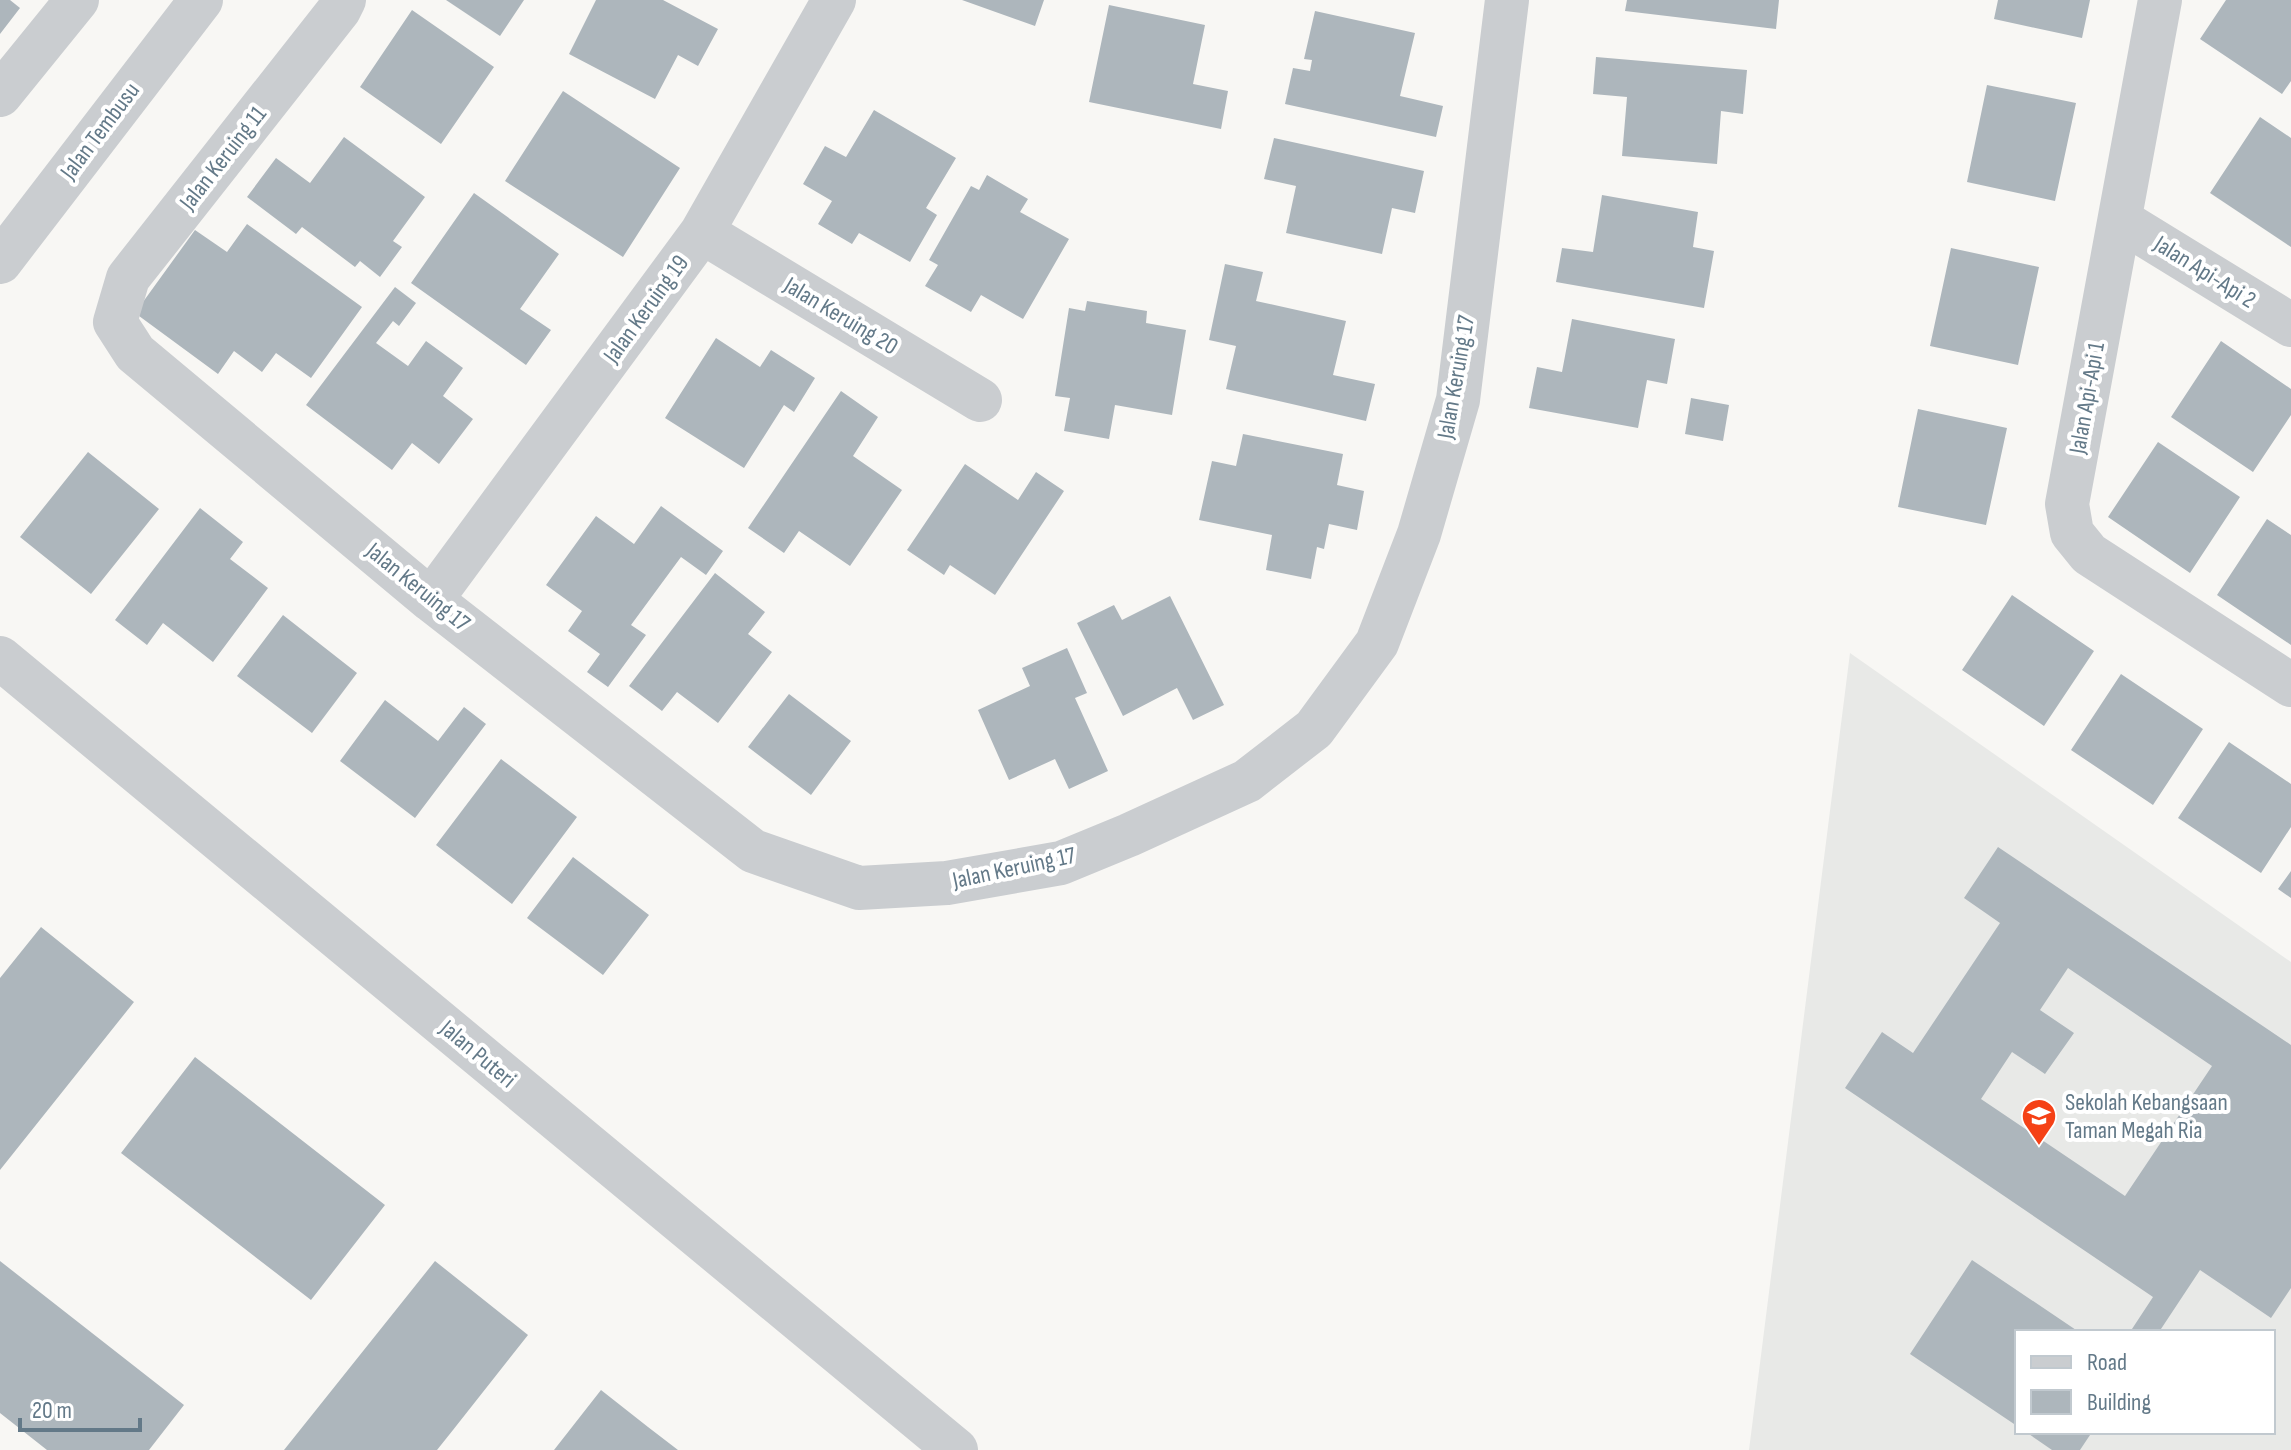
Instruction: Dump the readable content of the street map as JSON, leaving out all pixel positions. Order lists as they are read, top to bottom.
{
  "streets": {
    "street": [
      "Jalan Tembusu",
      "Jalan Keruing 11",
      "Jalan Api-Api 2",
      "Jalan Keruing 19",
      "Jalan Keruing 20",
      "Jalan Keruing 17",
      "Jalan Api-Api 1",
      "Jalan Puteri"
    ]
  },
  "crossings": [
    ["Jalan Keruing 11", "Jalan Keruing 17"],
    ["Jalan Api-Api 2", "Jalan Api-Api 1"],
    ["Jalan Keruing 19", "Jalan Keruing 20"],
    ["Jalan Keruing 19", "Jalan Keruing 17"]
  ],
  "places": {
    "school or university": ["Sekolah Kebangsaan Taman Megah Ria"]
  },
  "legend": ["Road", "Building"],
  "scale_bar": "20 m"
}
